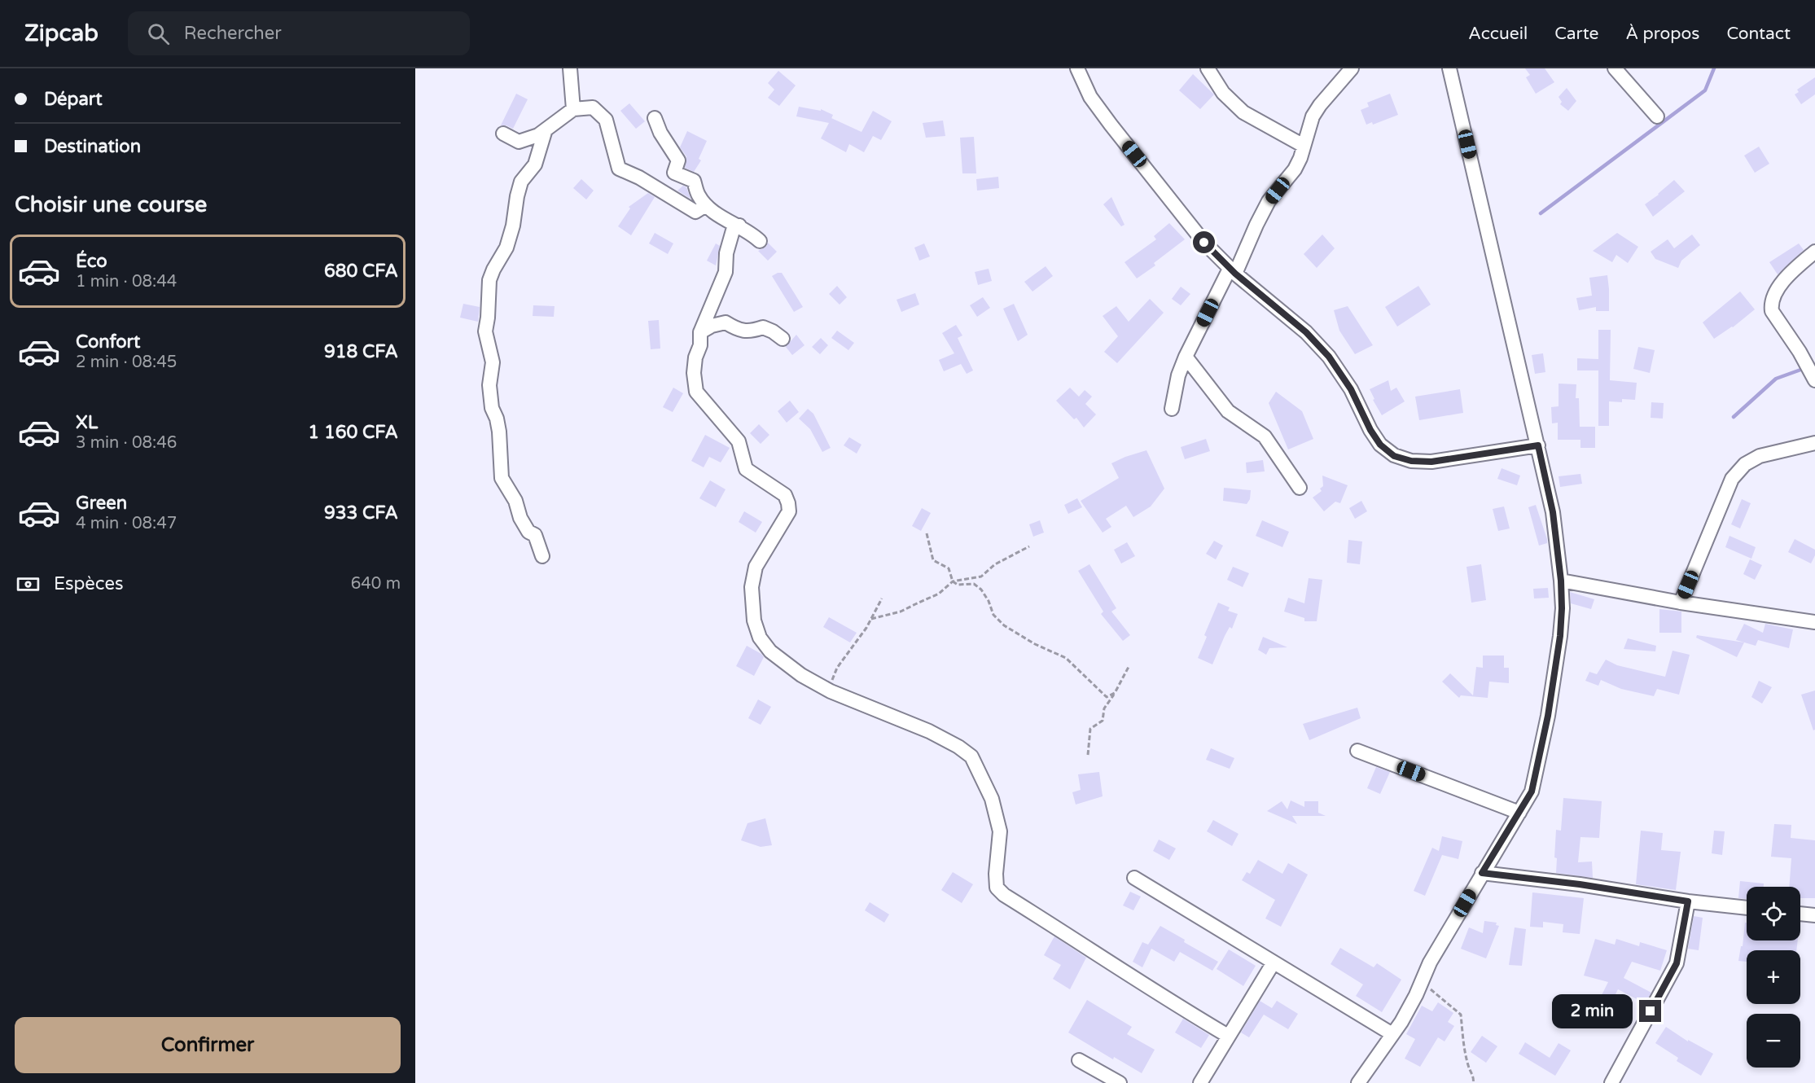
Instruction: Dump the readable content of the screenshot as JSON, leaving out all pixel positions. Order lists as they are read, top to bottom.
{
  "page": {
    "header": "Zipcab",
    "search": "Rechercher",
    "nav": [
      "Accueil",
      "Carte",
      "À propos",
      "Contact"
    ],
    "banner": ["Départ", "Destination"],
    "heading": "Choisir une course",
    "list": [
      {
        "name": "Éco",
        "note": "1 min · 08:44",
        "value": "680 CFA"
      },
      {
        "name": "Confort",
        "note": "2 min · 08:45",
        "value": "918 CFA"
      },
      {
        "name": "XL",
        "note": "3 min · 08:46",
        "value": "1 160 CFA"
      },
      {
        "name": "Green",
        "note": "4 min · 08:47",
        "value": "933 CFA"
      }
    ],
    "pay": ["Espèces", "640 m"],
    "map_buttons": ["+", "−"],
    "bubble": "2 min",
    "buttons": "Confirmer"
  }
}
